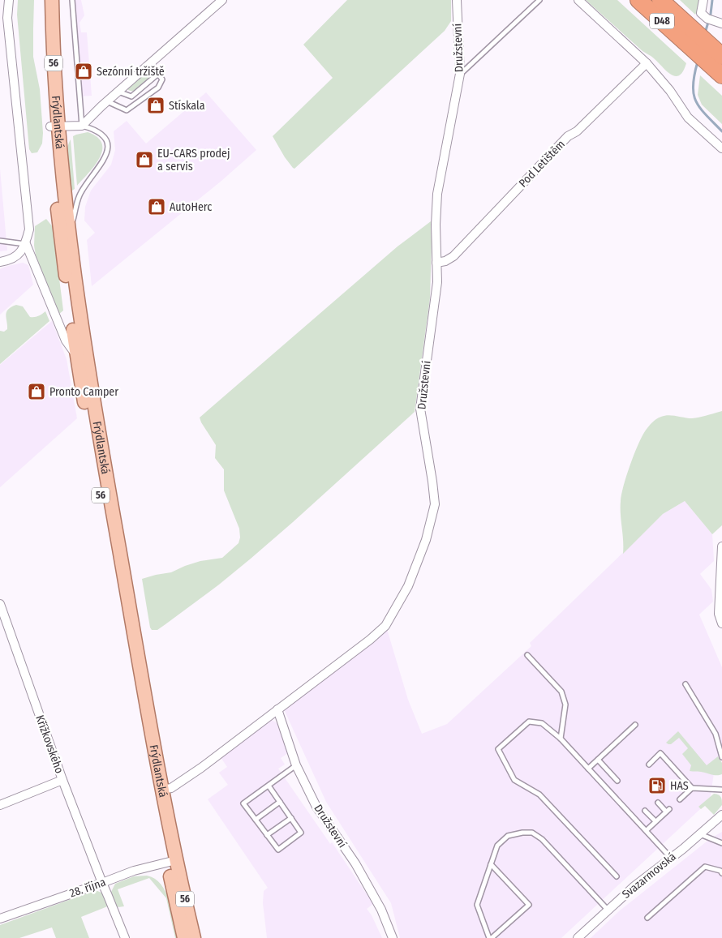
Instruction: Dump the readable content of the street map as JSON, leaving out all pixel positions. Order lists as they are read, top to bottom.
{
  "streets": {
    "highway": ["D48"],
    "main road": ["56", "Frýdlantská"],
    "street": [
      "Družstevní",
      "Pod Letištěm",
      "Křížkovského",
      "Svazarmovská",
      "28. října"
    ]
  },
  "crossings": [
    ["Družstevní", "Frýdlantská"],
    ["Družstevní", "Pod Letištěm"],
    ["Frýdlantská", "28. října"],
    ["Křížkovského", "28. října"]
  ],
  "places": {
    "shop": [
      "Sezónní tržiště",
      "Stískala",
      "EU-CARS prodej a servis",
      "AutoHerc",
      "Pronto Camper"
    ],
    "fuel station": ["HAS"]
  }
}
